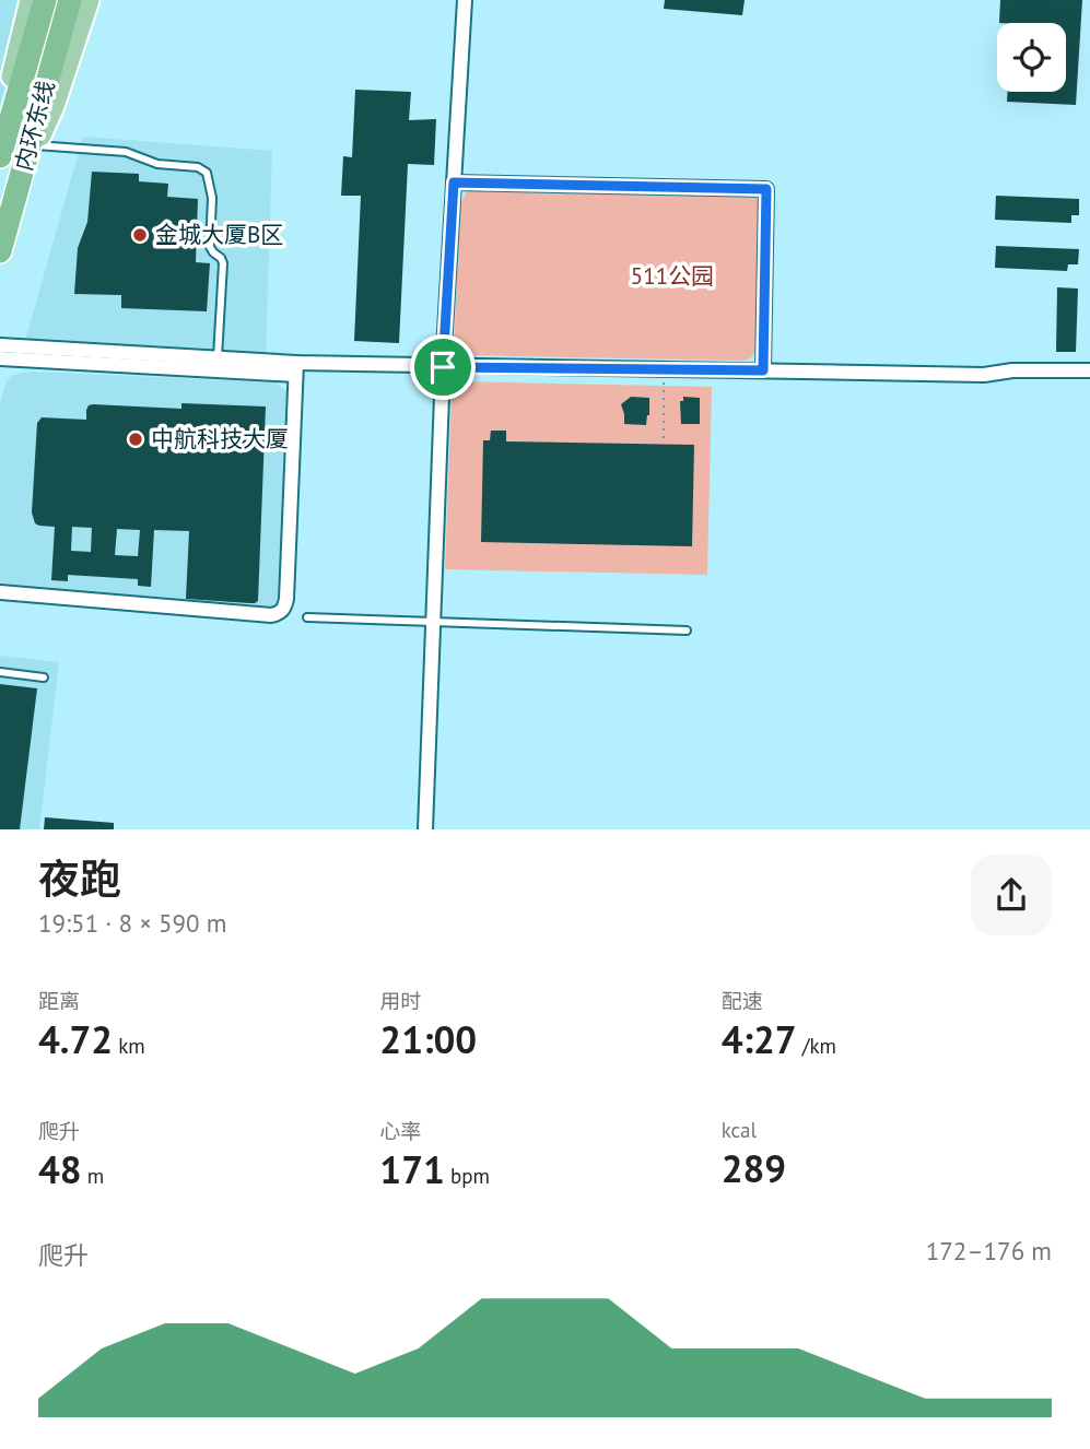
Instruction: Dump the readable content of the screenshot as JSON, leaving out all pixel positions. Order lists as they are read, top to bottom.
{
  "streets": {
    "highway": ["内环东线"]
  },
  "parks": ["511公园"],
  "places": ["金城大厦B区", "中航科技大厦"],
  "page": {
    "heading": ["夜跑", "19:51 · 8 × 590 m"],
    "stats": [
      ["距离", "4.72 km"],
      ["用时", "21:00"],
      ["配速", "4:27 /km"],
      ["爬升", "48 m"],
      ["心率", "171 bpm"],
      ["kcal", "289"]
    ],
    "chart": ["爬升", "172–176 m"]
  }
}
